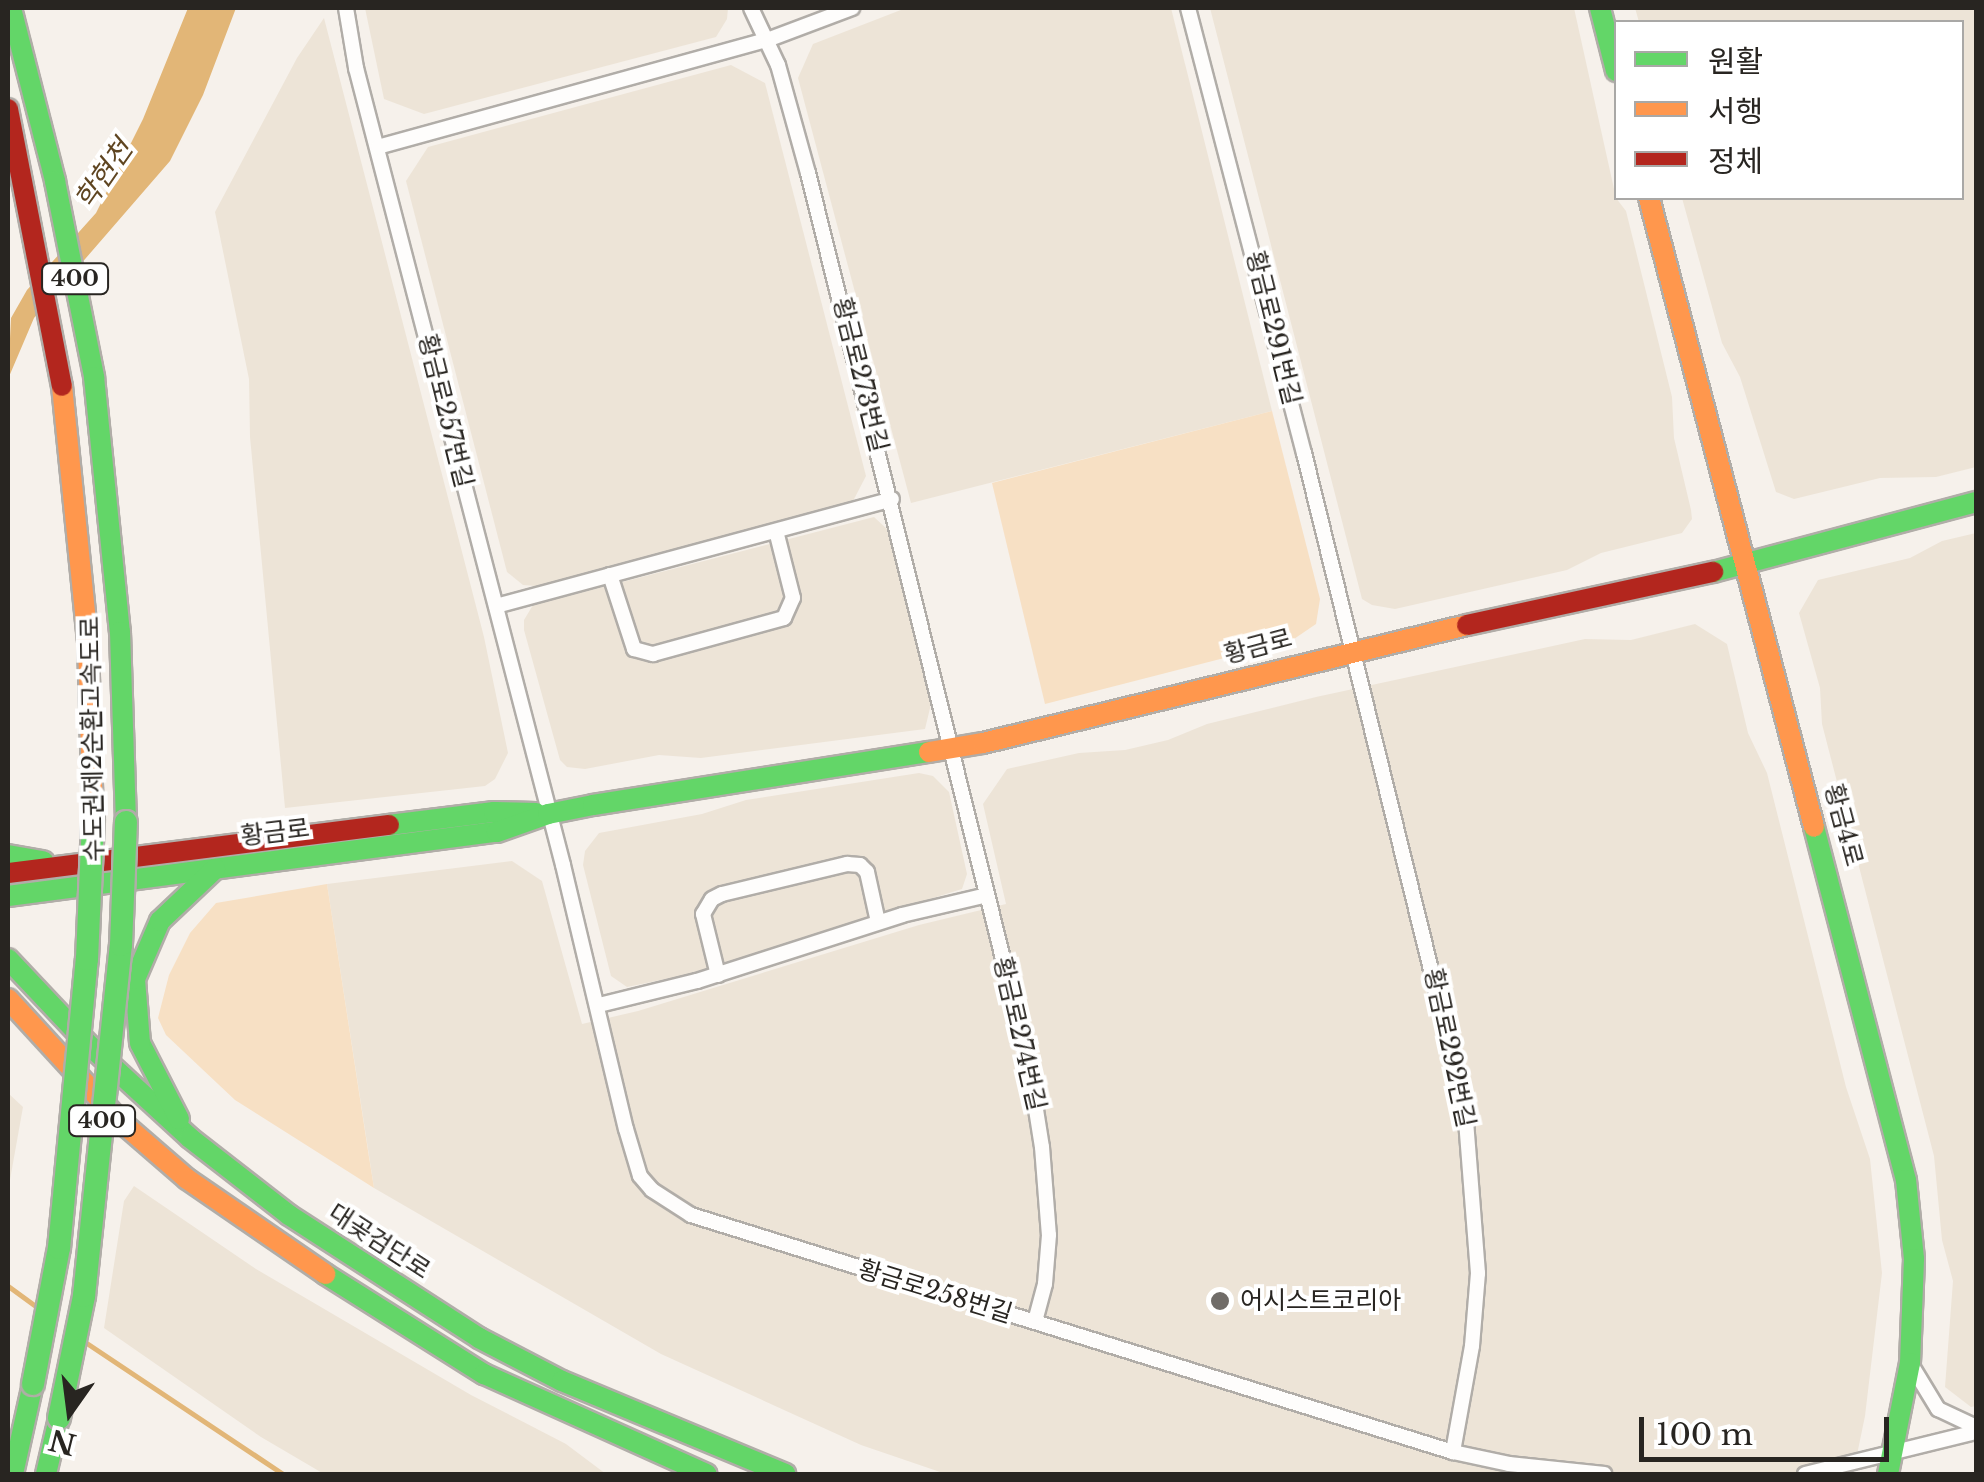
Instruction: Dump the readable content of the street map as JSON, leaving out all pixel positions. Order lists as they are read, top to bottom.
{
  "streets": {
    "main road": [
      "400",
      "황금로",
      "수도권제2순환고속도로",
      "황금4로",
      "대곶검단로"
    ],
    "street": [
      "황금로291번길",
      "황금로273번길",
      "황금로257번길",
      "황금로274번길",
      "황금로292번길",
      "황금로258번길"
    ]
  },
  "crossings": [
    ["황금로291번길", "황금로"],
    ["황금로291번길", "황금로292번길"],
    ["황금로273번길", "황금로"],
    ["황금로273번길", "황금로274번길"],
    ["황금로257번길", "황금로"],
    ["황금로257번길", "황금로258번길"],
    ["황금로", "황금4로"],
    ["황금로", "황금로274번길"],
    ["황금로", "황금로292번길"],
    ["황금로", "황금로258번길"],
    ["황금로274번길", "황금로258번길"],
    ["황금로292번길", "황금로258번길"]
  ],
  "water": ["학현천"],
  "places": ["어시스트코리아"],
  "legend": ["원활", "서행", "정체"],
  "scale_bar": "100 m",
  "north": "bottom"
}
